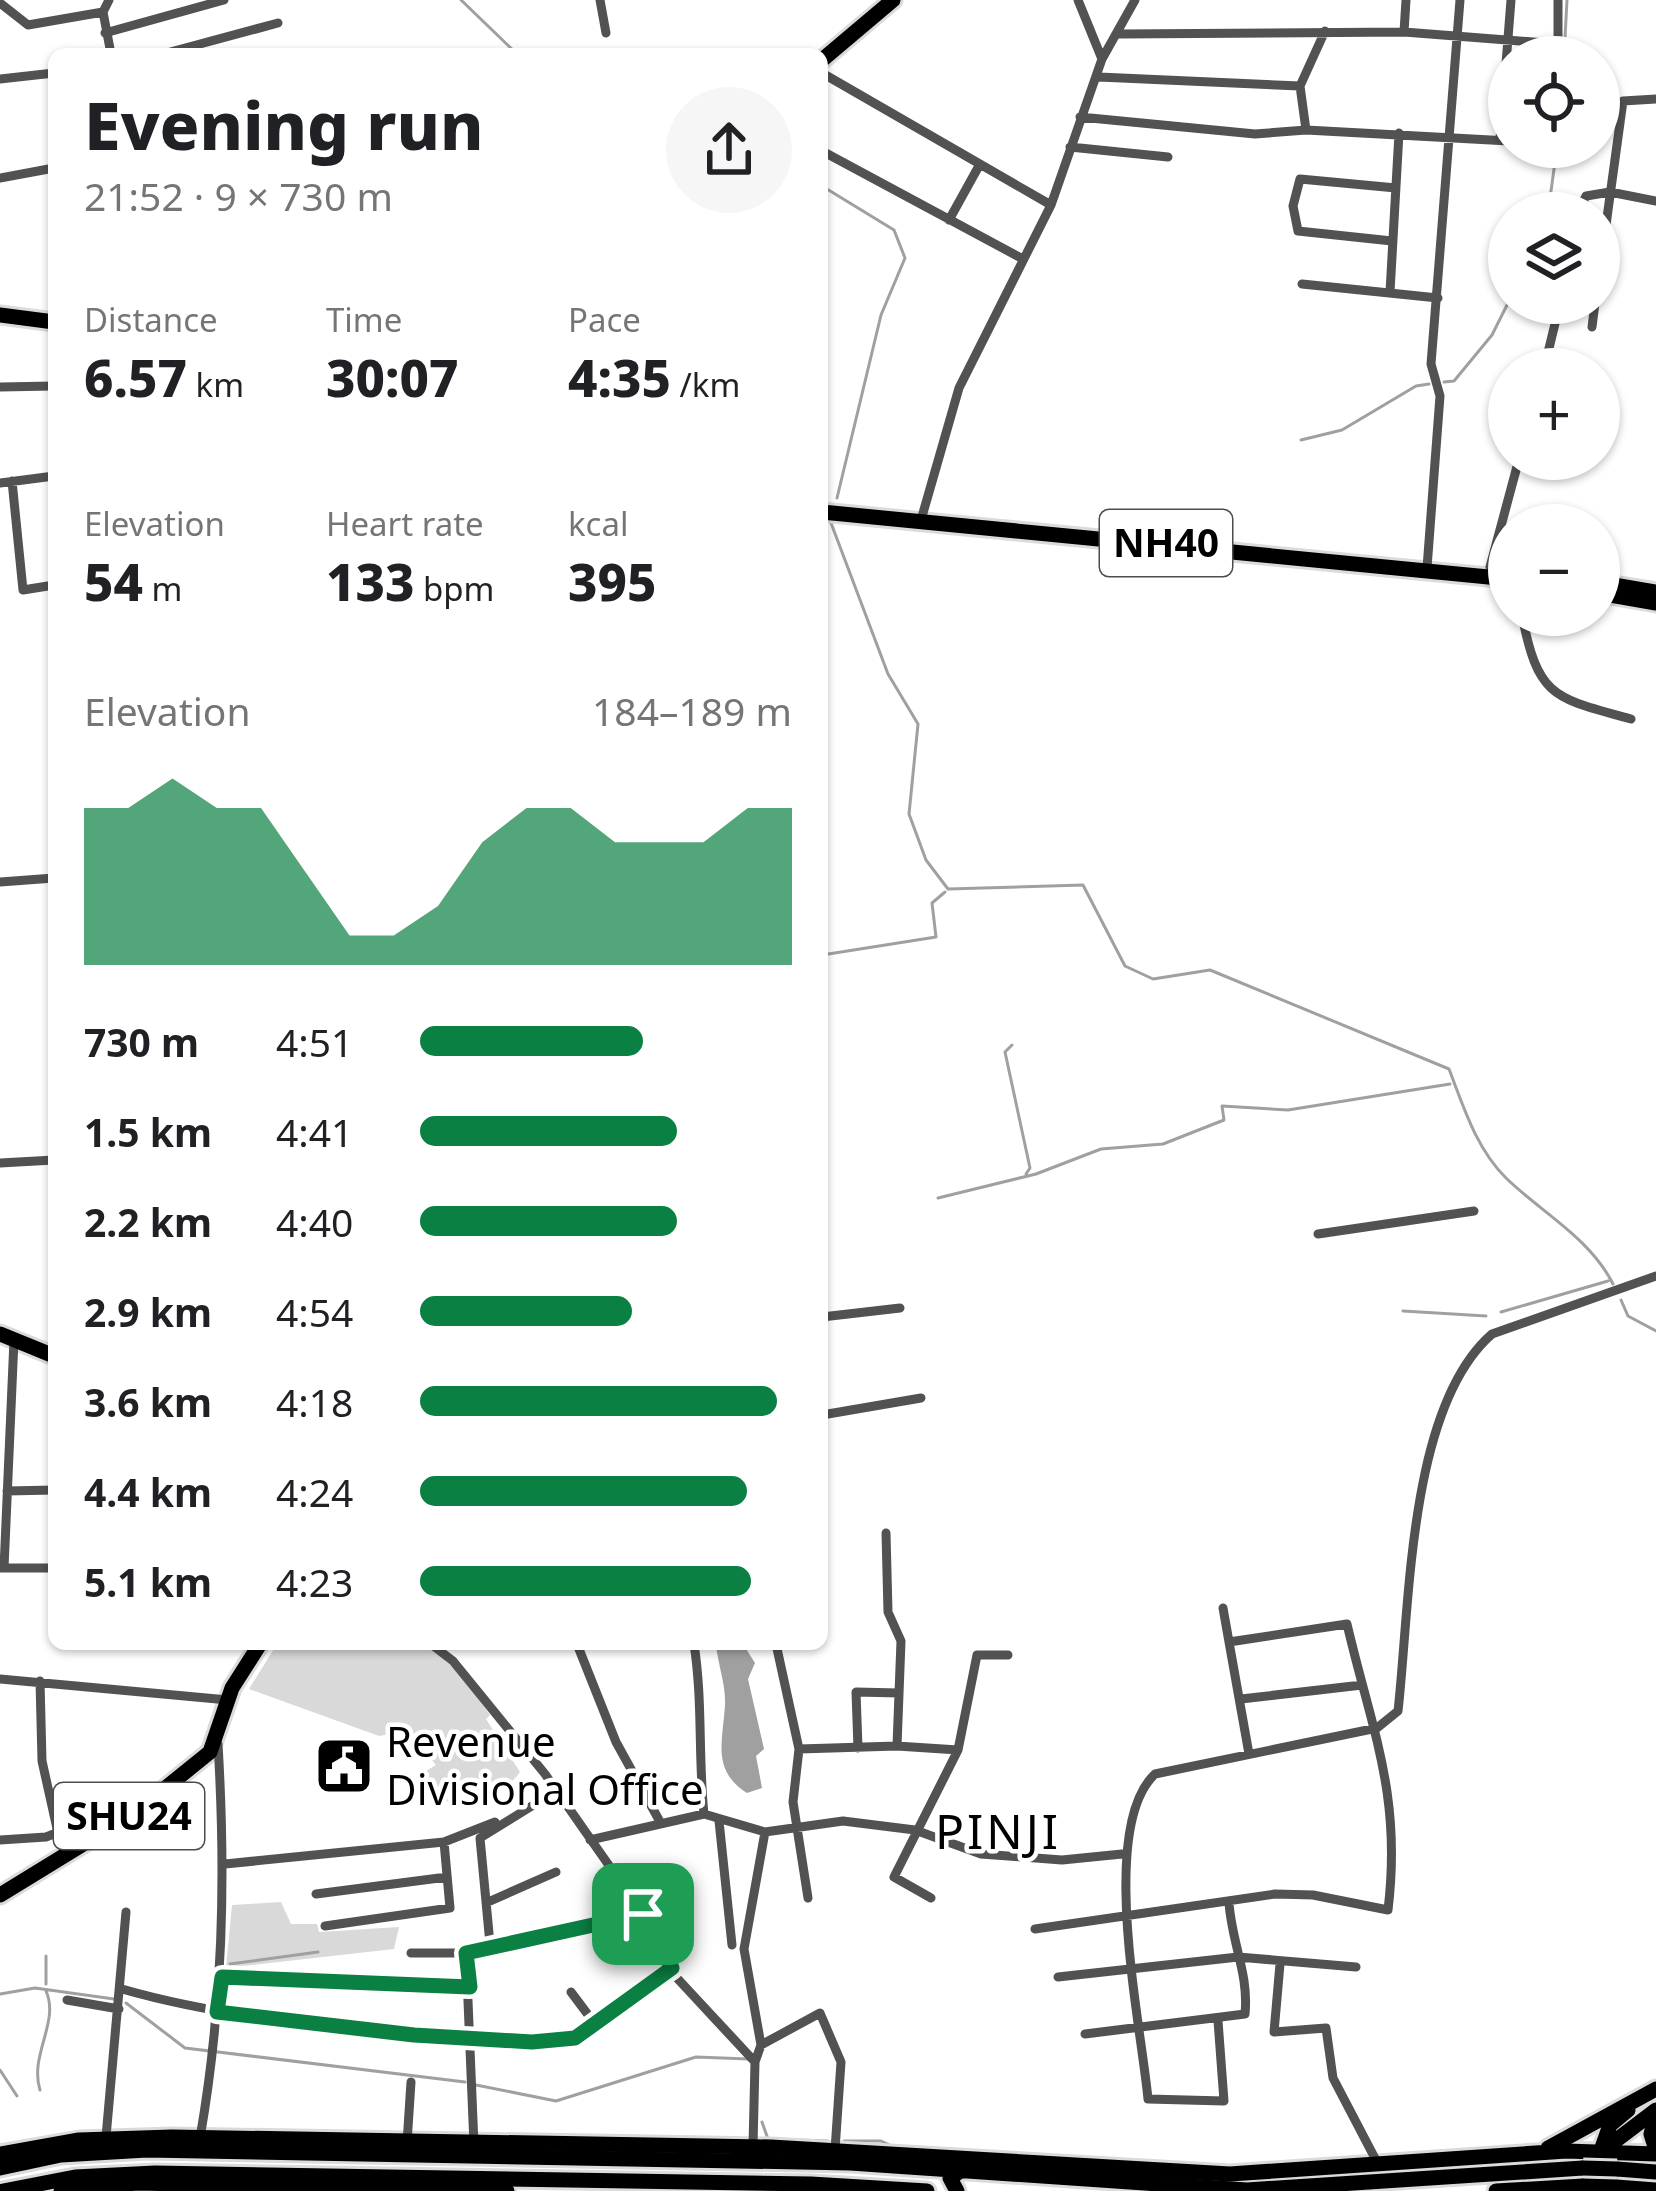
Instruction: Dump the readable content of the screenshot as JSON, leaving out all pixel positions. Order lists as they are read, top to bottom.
{
  "streets": {
    "main road": ["NH40", "SHU24"]
  },
  "districts": ["PINJI"],
  "places": {
    "public building": ["Revenue Divisional Office"]
  },
  "page": {
    "map_buttons": ["+", "−"],
    "heading": ["Evening run", "21:52 · 9 × 730 m"],
    "stats": [
      ["Distance", "6.57 km"],
      ["Time", "30:07"],
      ["Pace", "4:35 /km"],
      ["Elevation", "54 m"],
      ["Heart rate", "133 bpm"],
      ["kcal", "395"]
    ],
    "chart": ["Elevation", "184–189 m"],
    "list": [
      {
        "name": "730 m",
        "note": "4:51"
      },
      {
        "name": "1.5 km",
        "note": "4:41"
      },
      {
        "name": "2.2 km",
        "note": "4:40"
      },
      {
        "name": "2.9 km",
        "note": "4:54"
      },
      {
        "name": "3.6 km",
        "note": "4:18"
      },
      {
        "name": "4.4 km",
        "note": "4:24"
      },
      {
        "name": "5.1 km",
        "note": "4:23"
      }
    ]
  }
}
